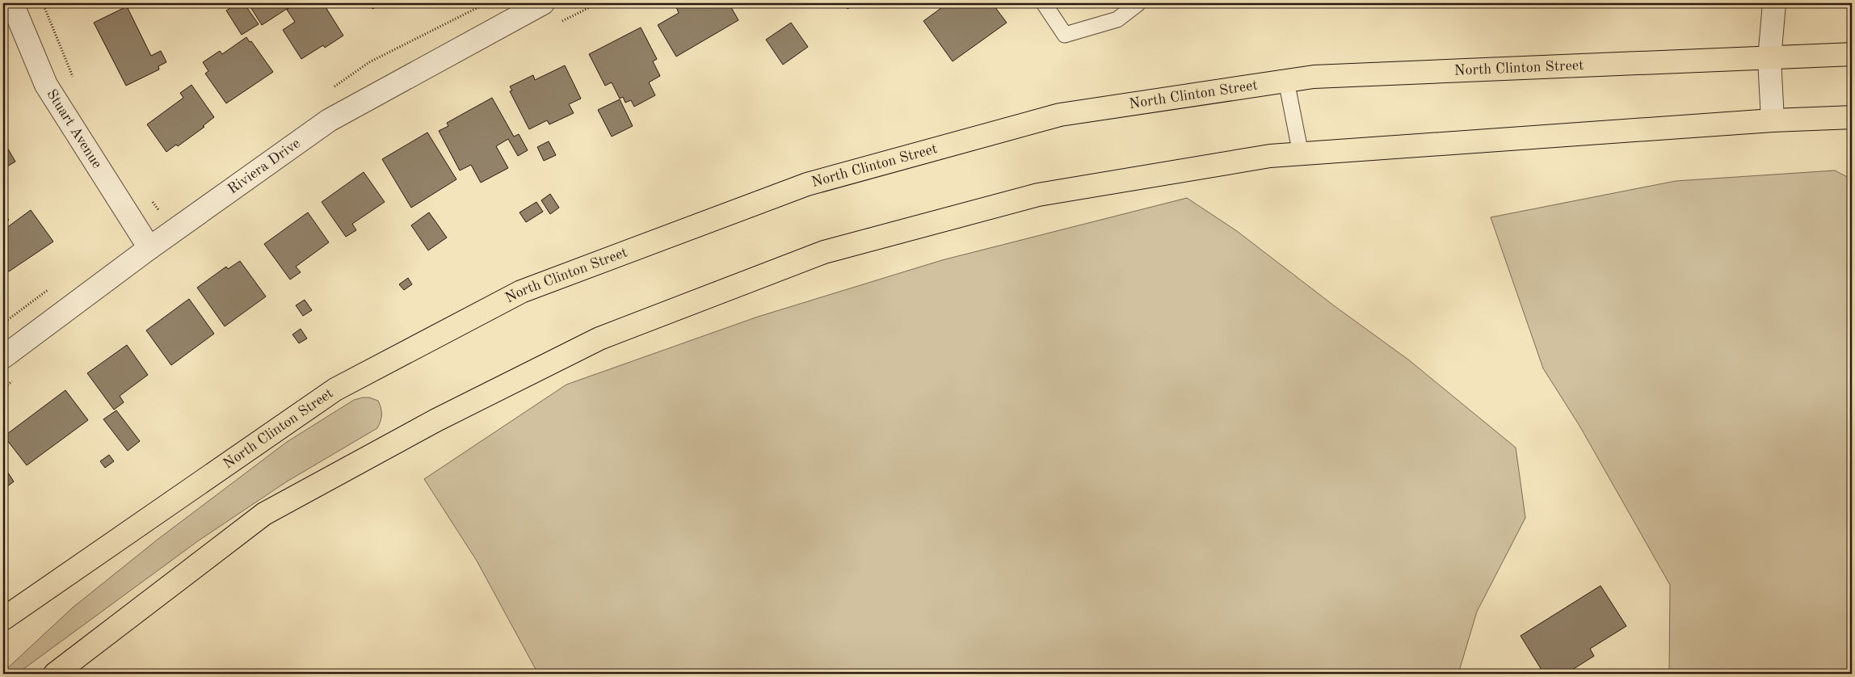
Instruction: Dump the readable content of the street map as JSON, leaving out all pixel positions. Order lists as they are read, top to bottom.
{
  "streets": {
    "main road": ["North Clinton Street"],
    "street": ["Stuart Avenue", "Riviera Drive"]
  },
  "crossings": [
    ["Stuart Avenue", "Riviera Drive"]
  ]
}
